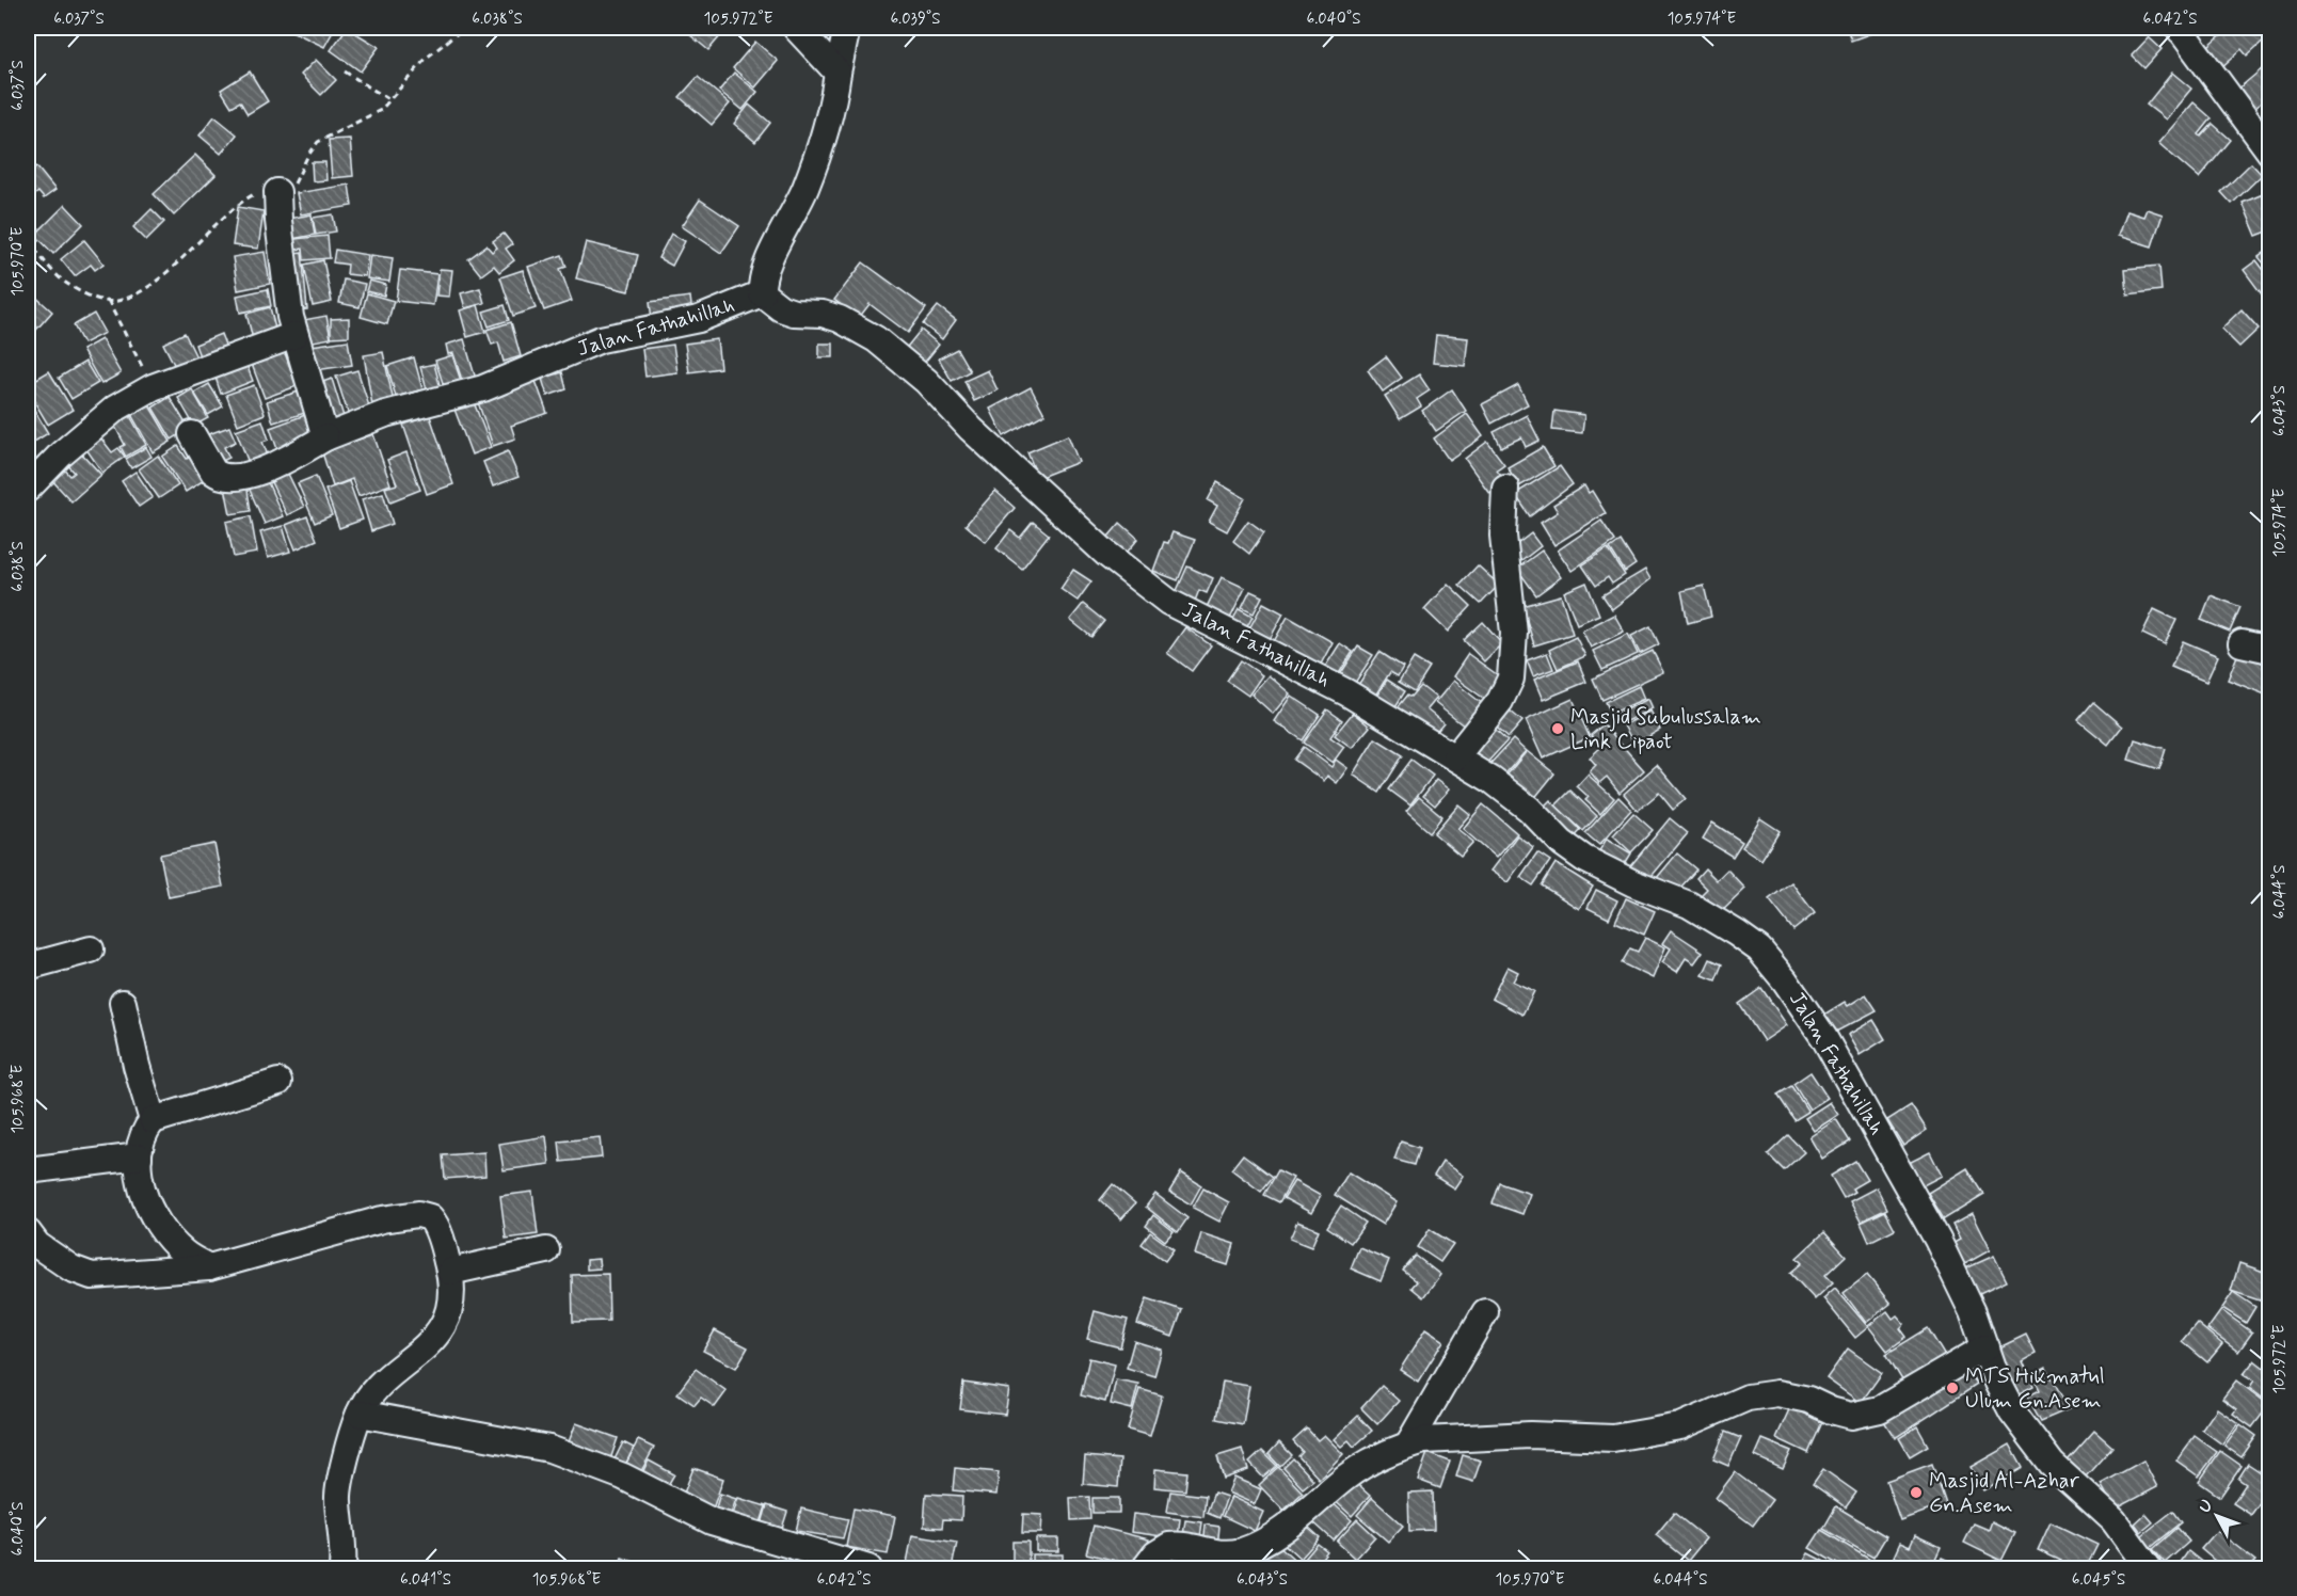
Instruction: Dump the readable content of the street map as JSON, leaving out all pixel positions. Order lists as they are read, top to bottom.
{
  "streets": {
    "street": ["Jalan Fathahillah"]
  },
  "places": ["Masjid Subulussalam Link Cipaot", "MTS Hikmatul Ulum Gn.Asem", "Masjid Al-Azhar Gn.Asem"],
  "north": "top left",
  "coordinates": [
    "6.037°S",
    "6.038°S",
    "105.972°E",
    "6.039°S",
    "6.040°S",
    "105.974°E",
    "6.042°S",
    "105.970°E",
    "6.043°S",
    "6.044°S",
    "105.968°E",
    "6.041°S",
    "6.045°S"
  ]
}
